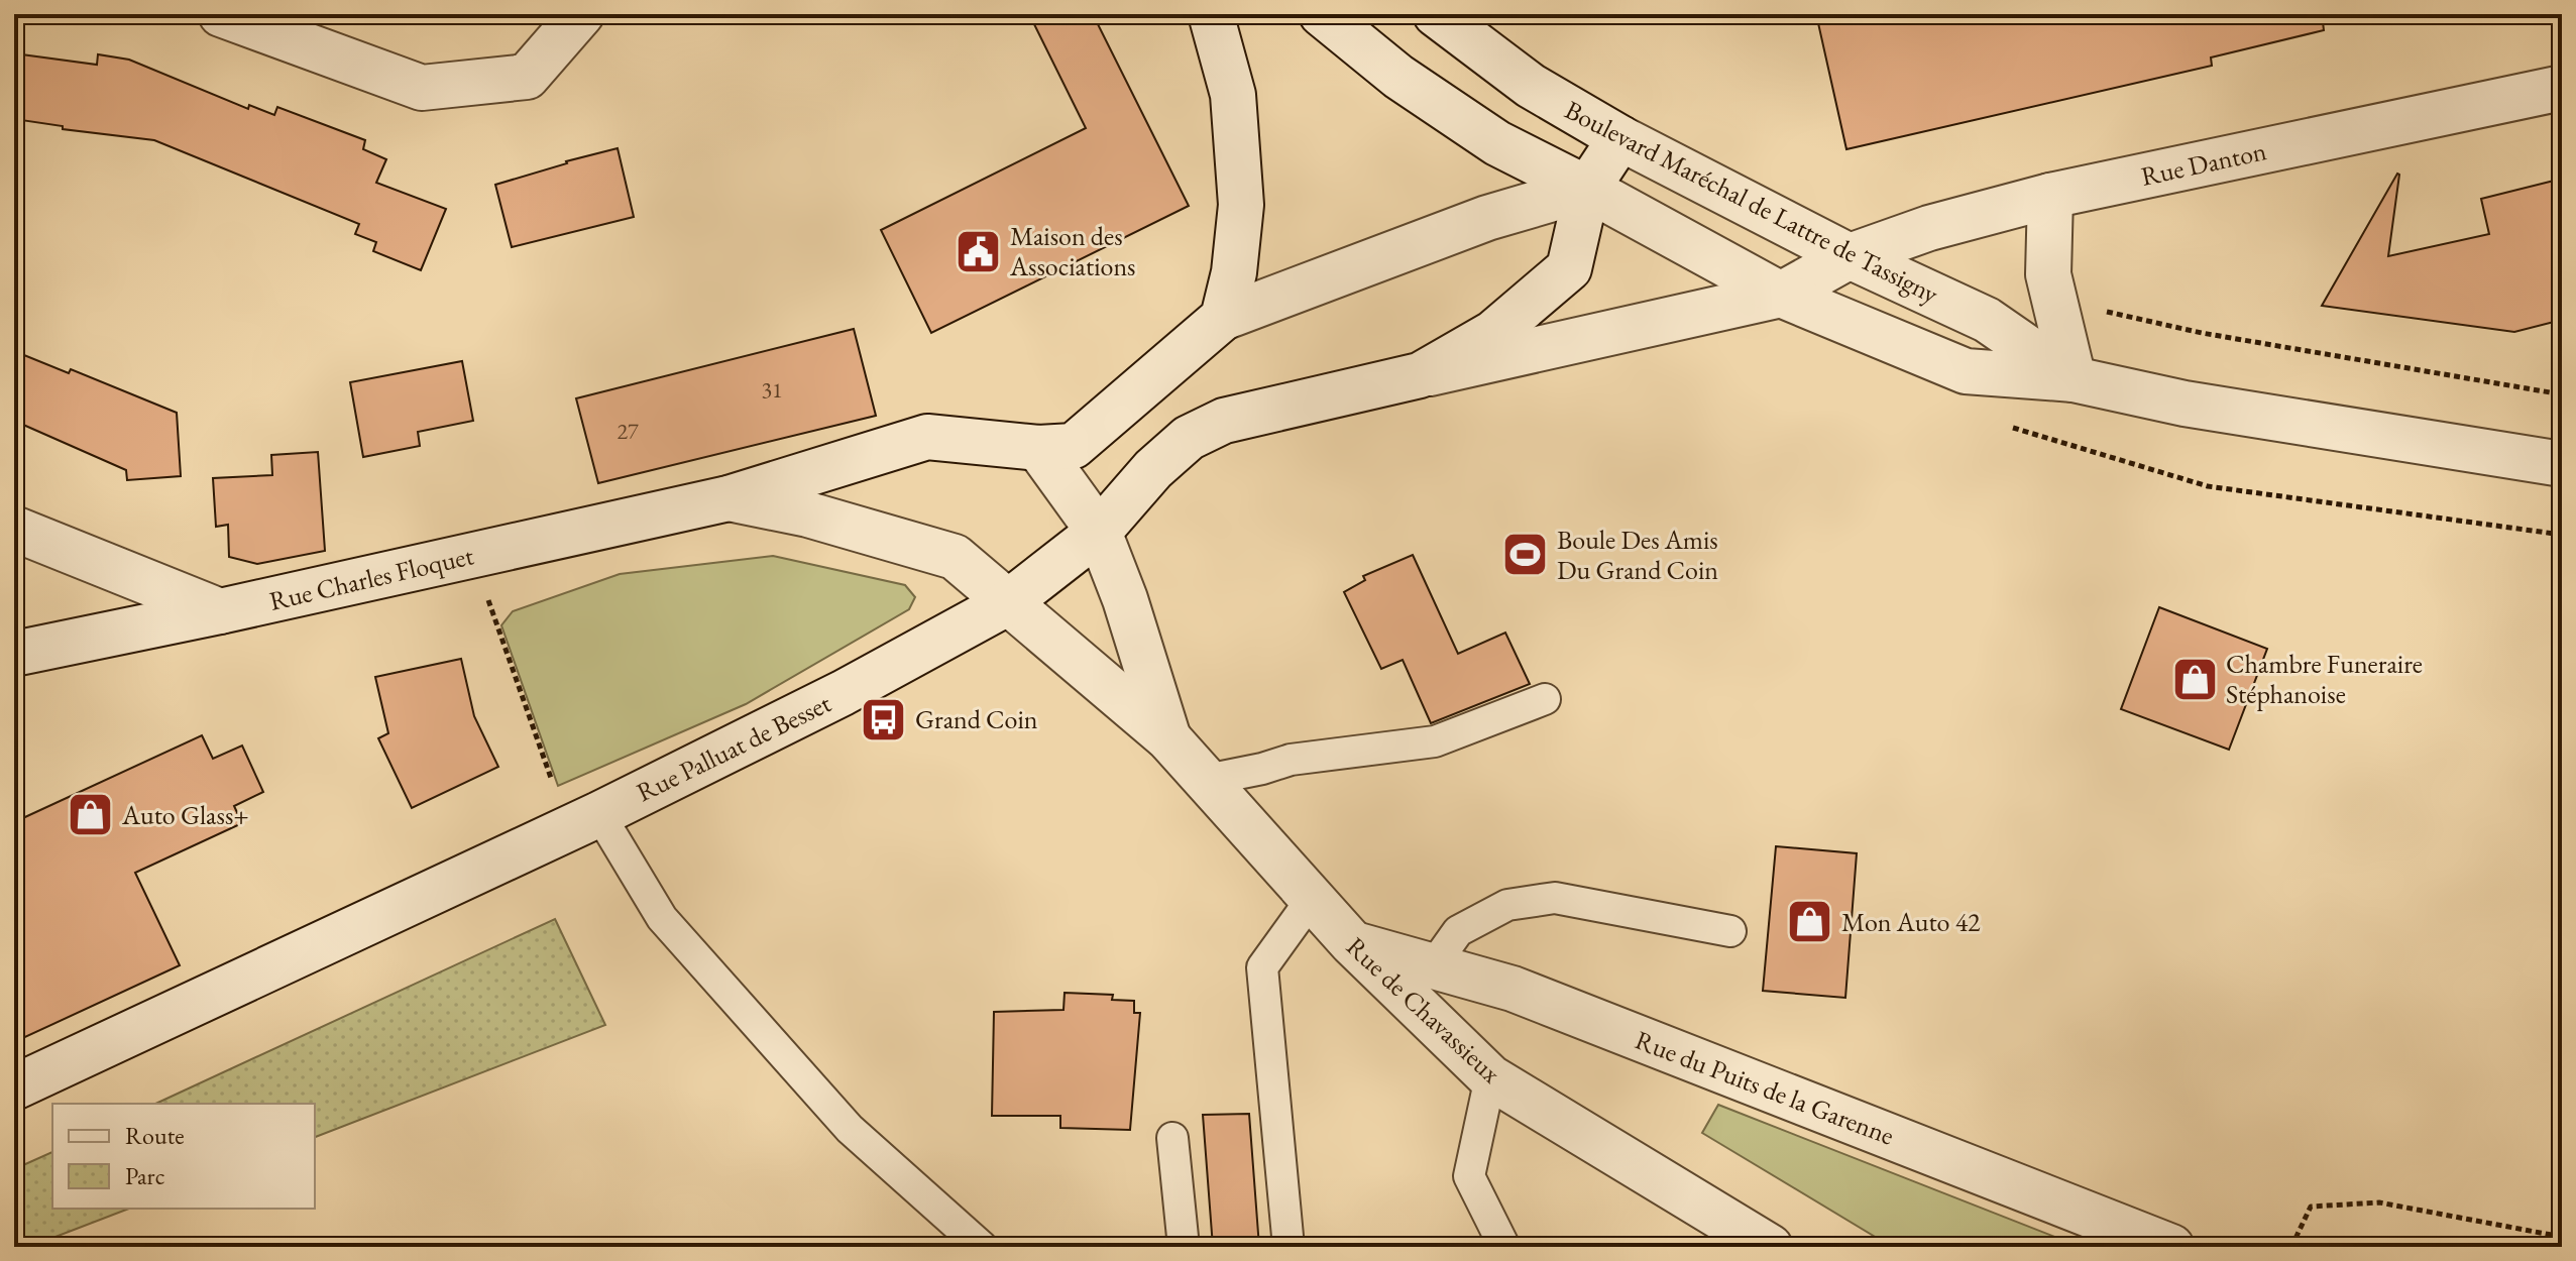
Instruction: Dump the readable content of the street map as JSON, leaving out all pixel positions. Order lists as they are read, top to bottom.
{
  "streets": {
    "street": [
      "Rue Danton",
      "Boulevard Maréchal de Lattre de Tassigny",
      "Rue Charles Floquet",
      "Rue Palluat de Besset",
      "Rue de Chavassieux",
      "Rue du Puits de la Garenne"
    ]
  },
  "crossings": [
    ["Rue Danton", "Boulevard Maréchal de Lattre de Tassigny"],
    ["Rue Danton", "Rue Palluat de Besset"],
    ["Boulevard Maréchal de Lattre de Tassigny", "Rue Charles Floquet"],
    ["Boulevard Maréchal de Lattre de Tassigny", "Rue Palluat de Besset"],
    ["Rue Charles Floquet", "Rue Palluat de Besset"],
    ["Rue Charles Floquet", "Rue de Chavassieux"],
    ["Rue Palluat de Besset", "Rue de Chavassieux"],
    ["Rue de Chavassieux", "Rue du Puits de la Garenne"]
  ],
  "places": {
    "public building": ["Maison des Associations"],
    "sports": ["Boule Des Amis Du Grand Coin"],
    "shop": ["Chambre Funeraire Stéphanoise", "Auto Glass+", "Mon Auto 42"],
    "bus stop": ["Grand Coin"]
  },
  "house_numbers": ["31", "27"],
  "legend": ["Route", "Parc"]
}
